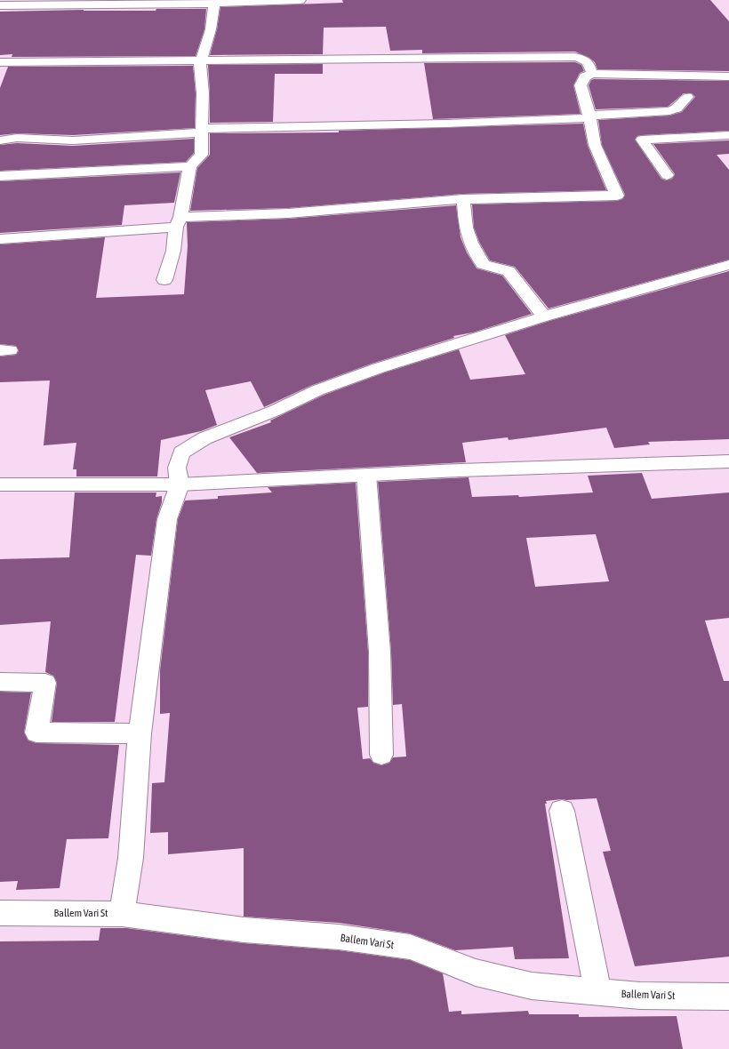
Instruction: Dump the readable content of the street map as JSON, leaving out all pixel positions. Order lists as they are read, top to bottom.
{
  "streets": {
    "street": ["Ballem Vari St"]
  }
}
